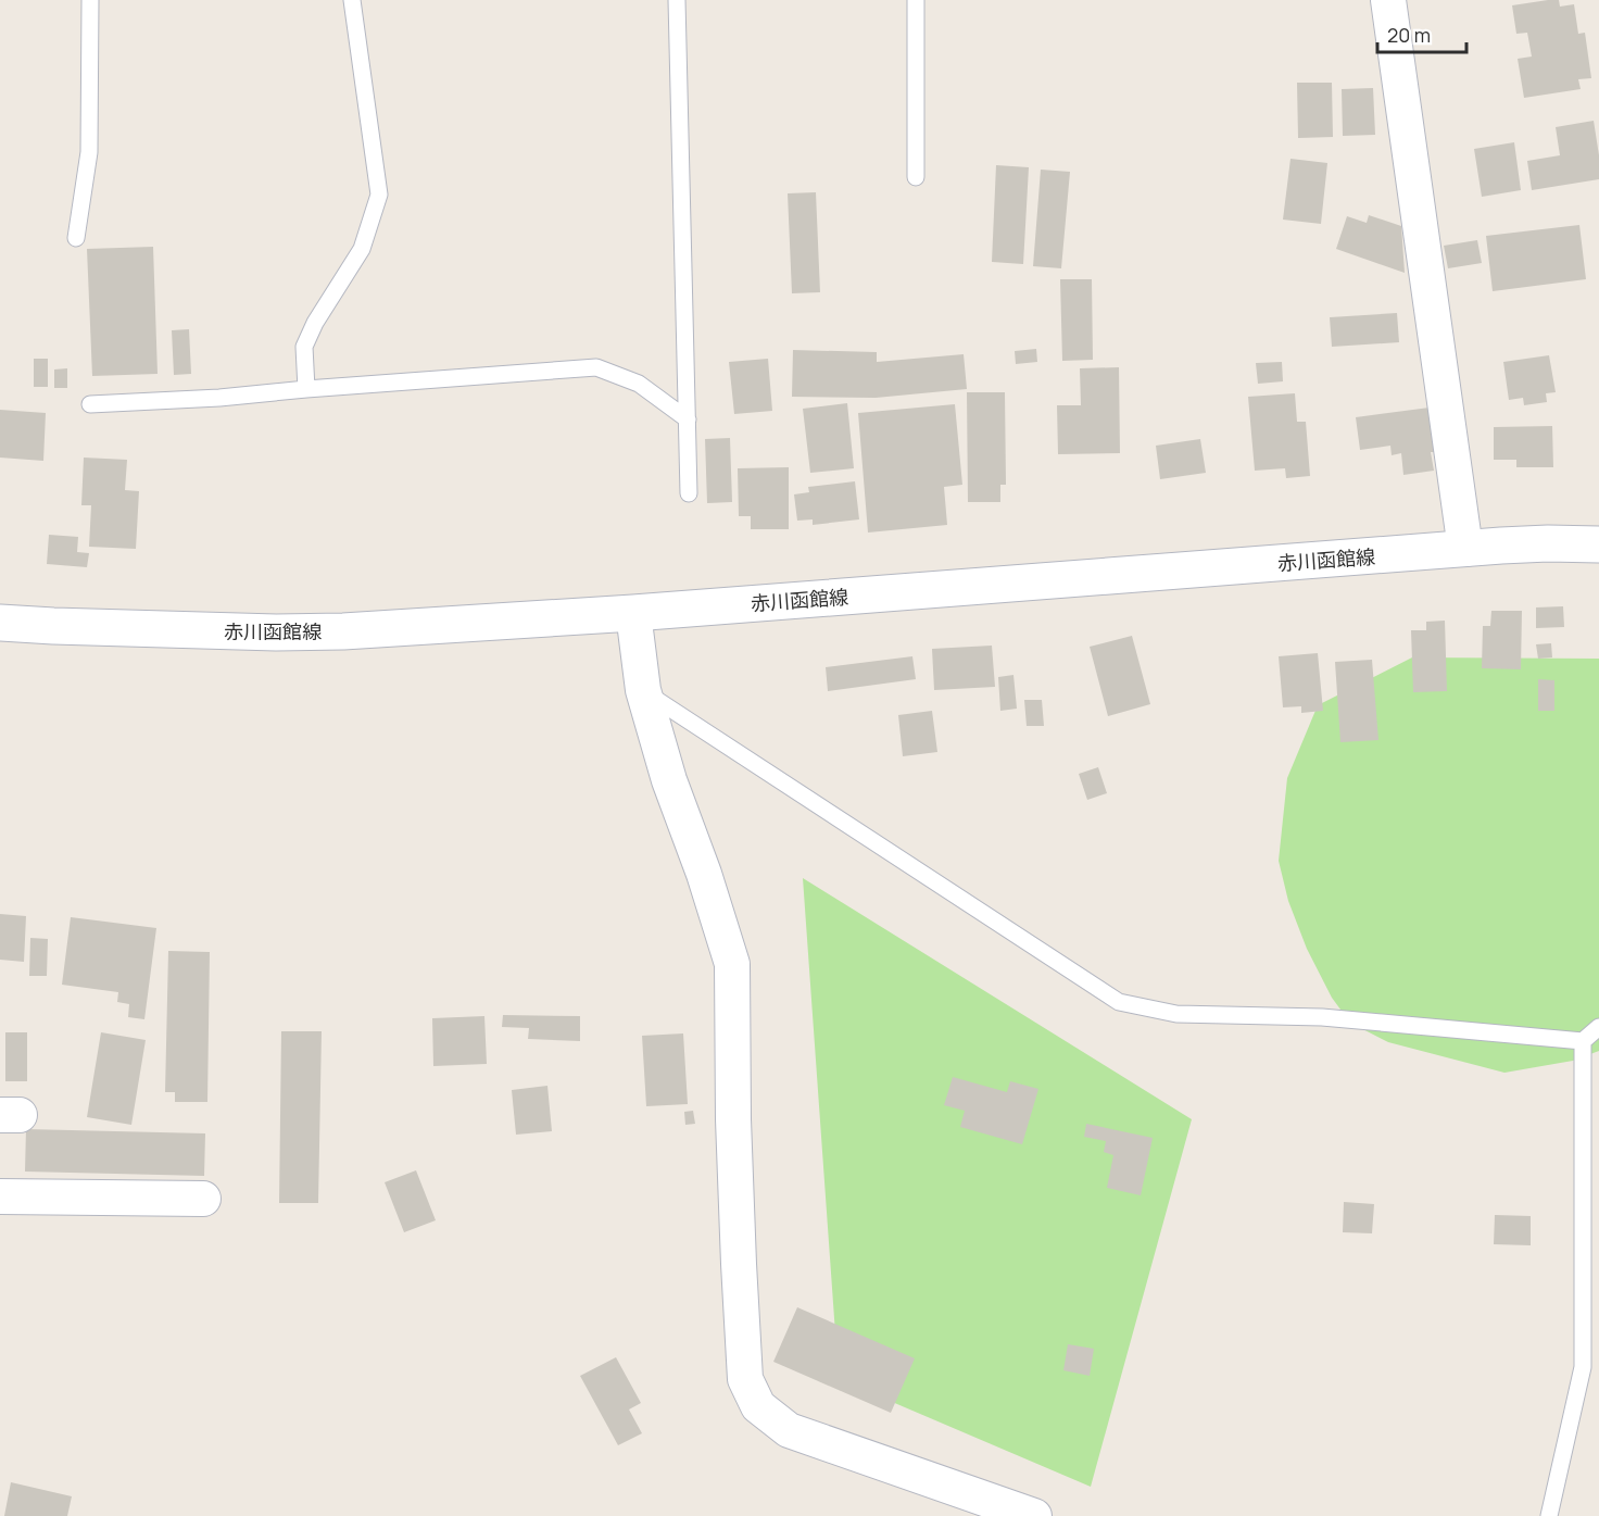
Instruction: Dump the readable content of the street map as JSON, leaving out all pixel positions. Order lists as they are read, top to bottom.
{
  "streets": {
    "main road": ["赤川函館線"]
  },
  "scale_bar": "20 m"
}
